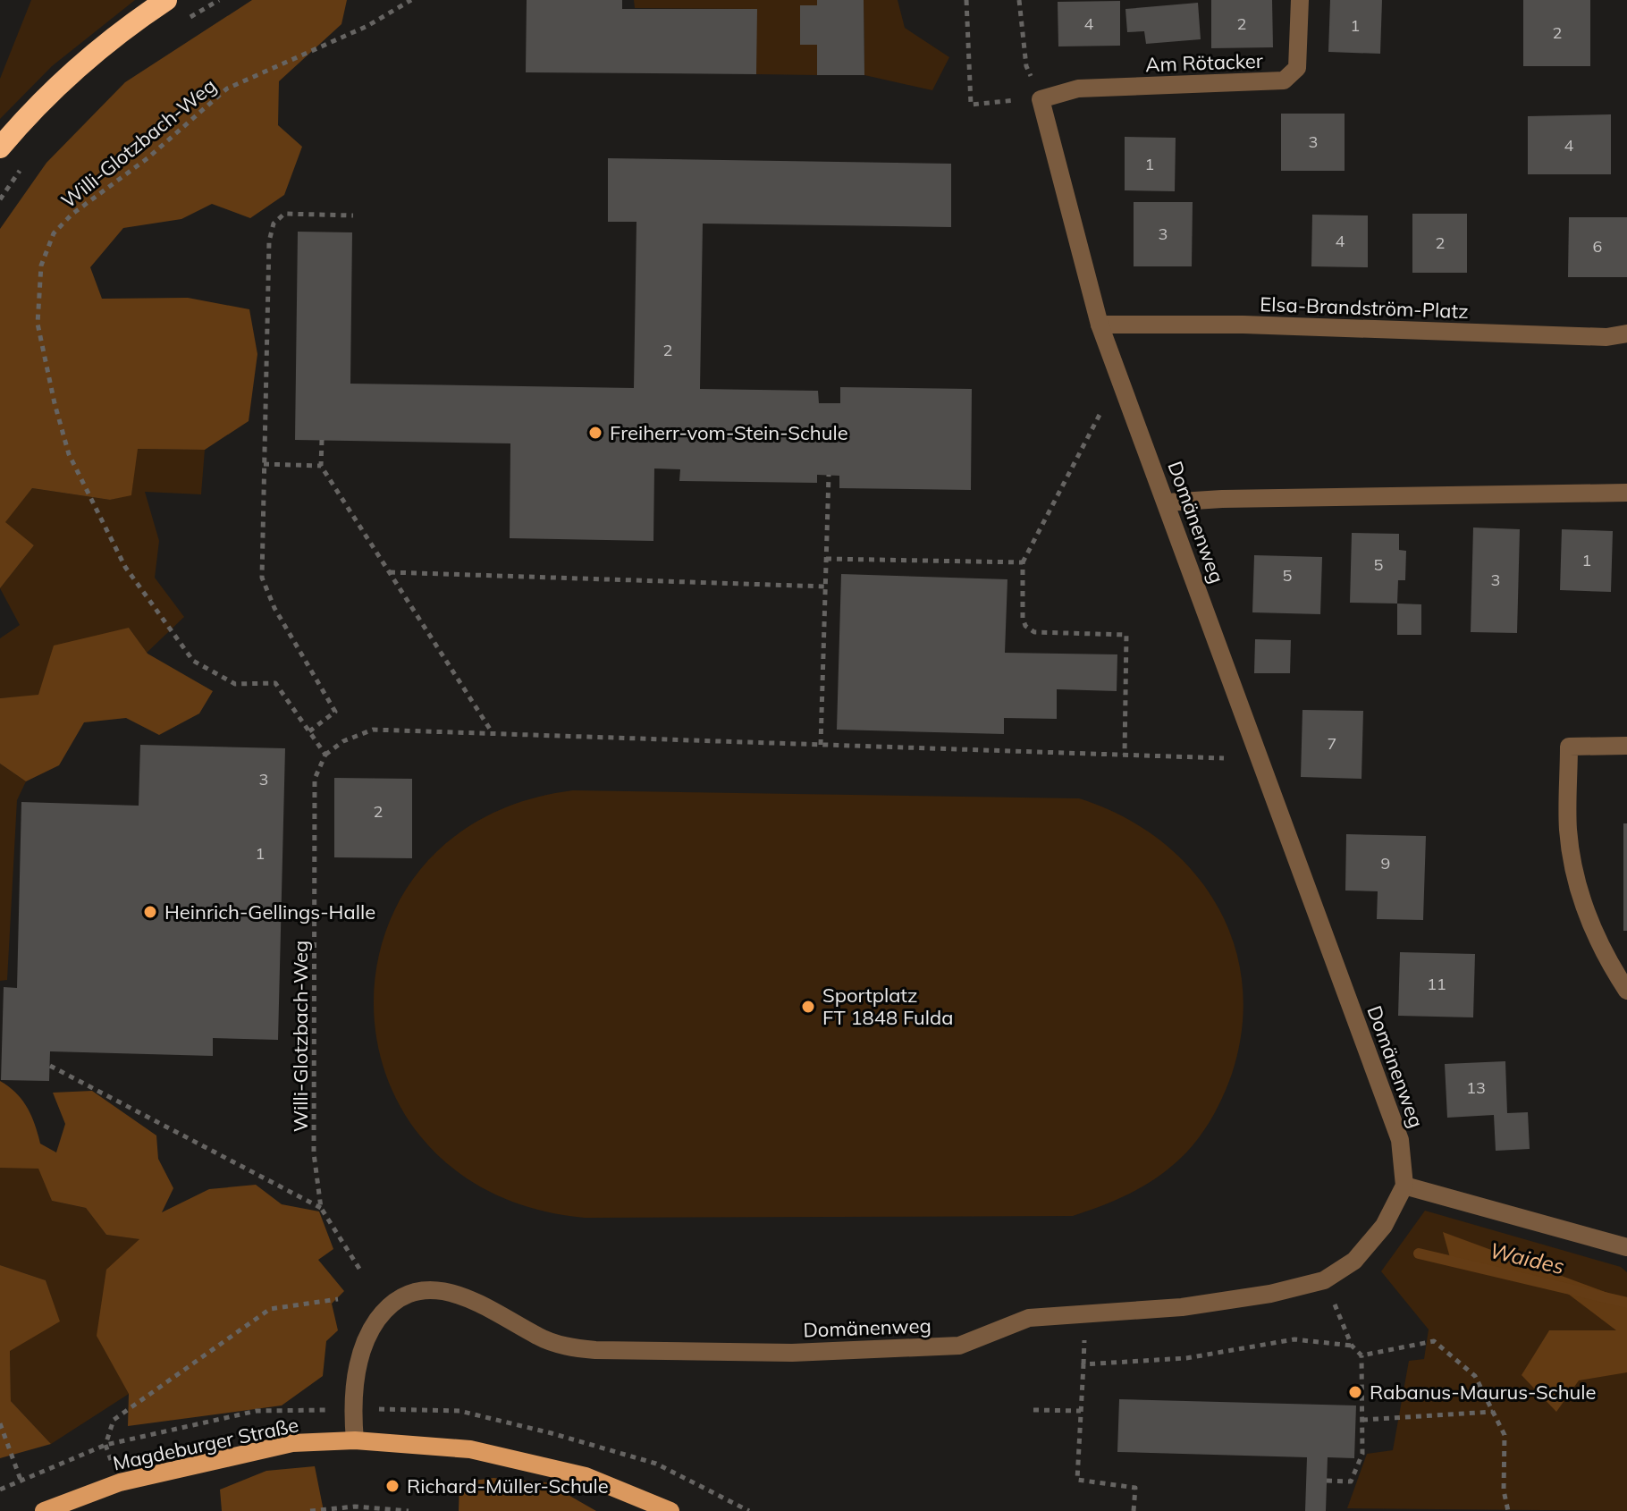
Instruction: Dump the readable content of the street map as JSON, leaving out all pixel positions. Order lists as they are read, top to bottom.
{
  "streets": {
    "main road": ["Magdeburger Straße"],
    "street": ["Am Rötacker", "Elsa-Brandström-Platz", "Domänenweg"],
    "path": ["Willi-Glotzbach-Weg"]
  },
  "crossings": [
    ["Am Rötacker", "Domänenweg"],
    ["Elsa-Brandström-Platz", "Domänenweg"],
    ["Domänenweg", "Magdeburger Straße"]
  ],
  "water": ["Waides"],
  "places": [
    "Freiherr-vom-Stein-Schule",
    "Heinrich-Gellings-Halle",
    "Sportplatz FT 1848 Fulda",
    "Rabanus-Maurus-Schule",
    "Richard-Müller-Schule"
  ],
  "house_numbers": [
    "4",
    "2",
    "1",
    "2",
    "3",
    "4",
    "1",
    "3",
    "4",
    "2",
    "6",
    "2",
    "1",
    "5",
    "5",
    "3",
    "7",
    "3",
    "2",
    "1",
    "9",
    "11",
    "13"
  ]
}
